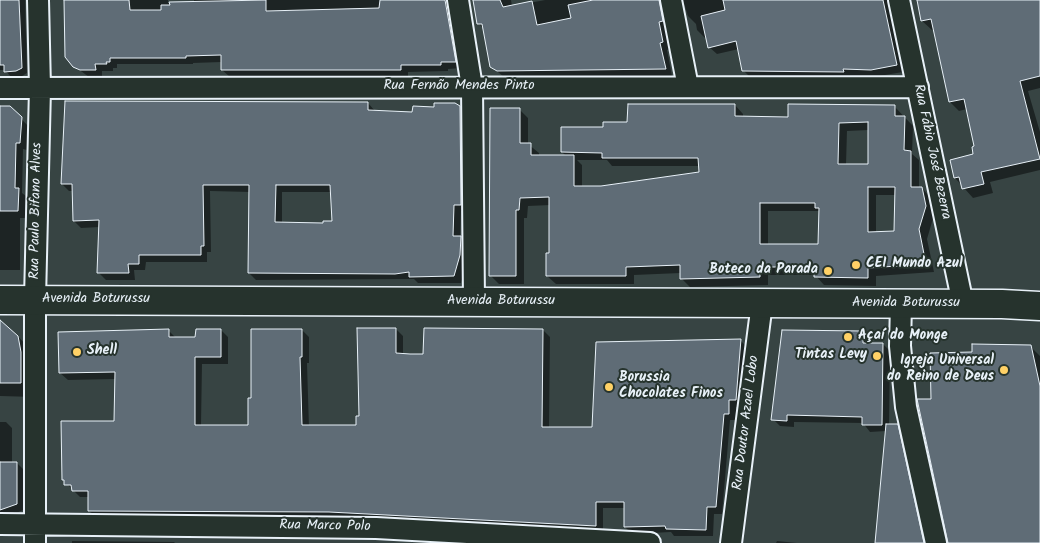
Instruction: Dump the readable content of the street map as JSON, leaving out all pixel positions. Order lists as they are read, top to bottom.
{
  "streets": {
    "main road": ["Avenida Boturussu"],
    "street": [
      "Rua Fernão Mendes Pinto",
      "Rua Fábio José Bezerra",
      "Rua Paulo Bifano Alves",
      "Rua Doutor Azael Lobo",
      "Rua Marco Polo"
    ]
  },
  "crossings": [
    ["Rua Fernão Mendes Pinto", "Rua Fábio José Bezerra"],
    ["Rua Fernão Mendes Pinto", "Rua Paulo Bifano Alves"],
    ["Rua Fábio José Bezerra", "Avenida Boturussu"],
    ["Rua Paulo Bifano Alves", "Avenida Boturussu"],
    ["Rua Paulo Bifano Alves", "Rua Marco Polo"],
    ["Avenida Boturussu", "Rua Doutor Azael Lobo"]
  ],
  "places": [
    "CEI Mundo Azul",
    "Boteco da Parada",
    "Açaí do Monge",
    "Shell",
    "Tintas Levy",
    "Igreja Universal do Reino de Deus",
    "Borussia Chocolates Finos"
  ]
}
